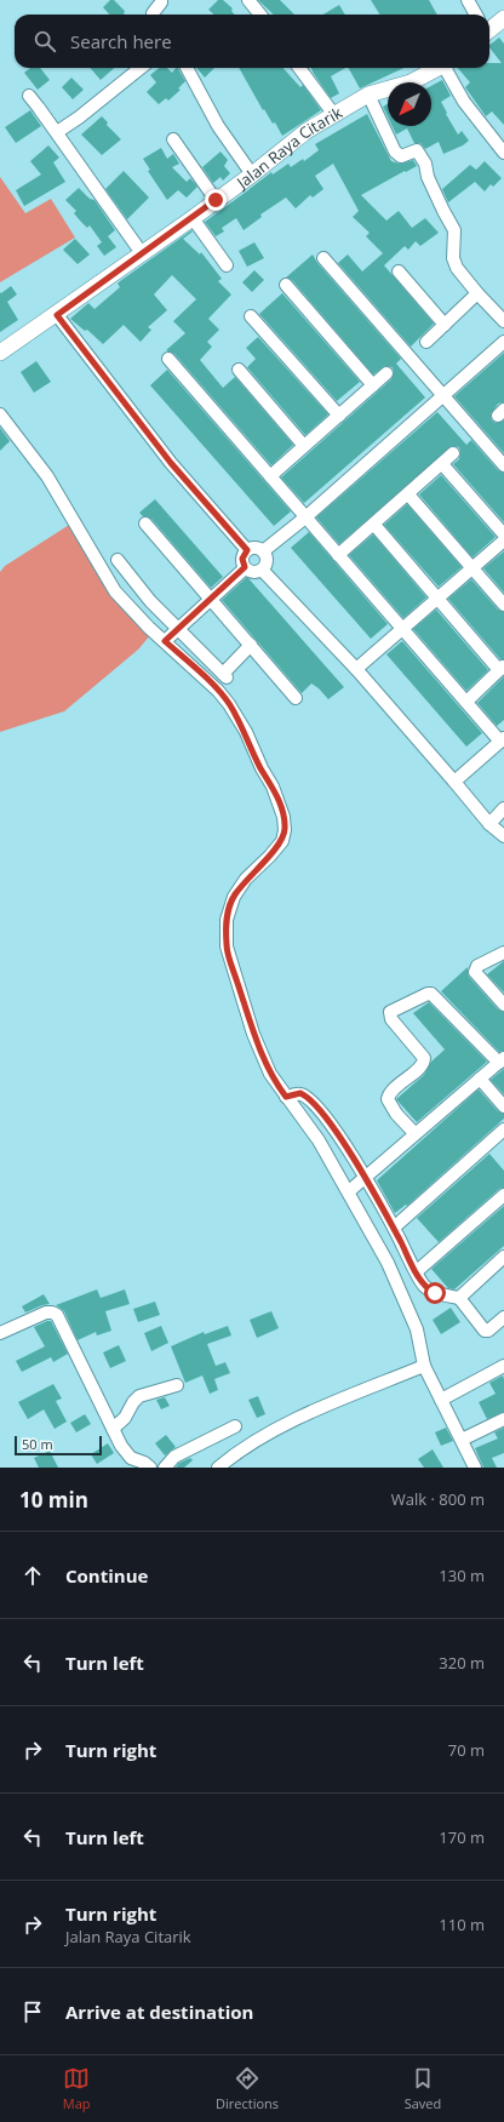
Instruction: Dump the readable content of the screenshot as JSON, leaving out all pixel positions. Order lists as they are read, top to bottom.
{
  "streets": {
    "street": ["Jalan Raya Citarik"]
  },
  "scale_bar": "50 m",
  "north": "bottom left",
  "page": {
    "search": "Search here",
    "scale": "50 m",
    "heading": ["10 min", "Walk · 800 m"],
    "list": [
      ["Continue", "130 m"],
      ["Turn left", "320 m"],
      ["Turn right", "70 m"],
      ["Turn left", "170 m"],
      ["Turn right", "Jalan Raya Citarik", "110 m"],
      "Arrive at destination"
    ],
    "nav": ["Map", "Directions", "Saved"]
  }
}
